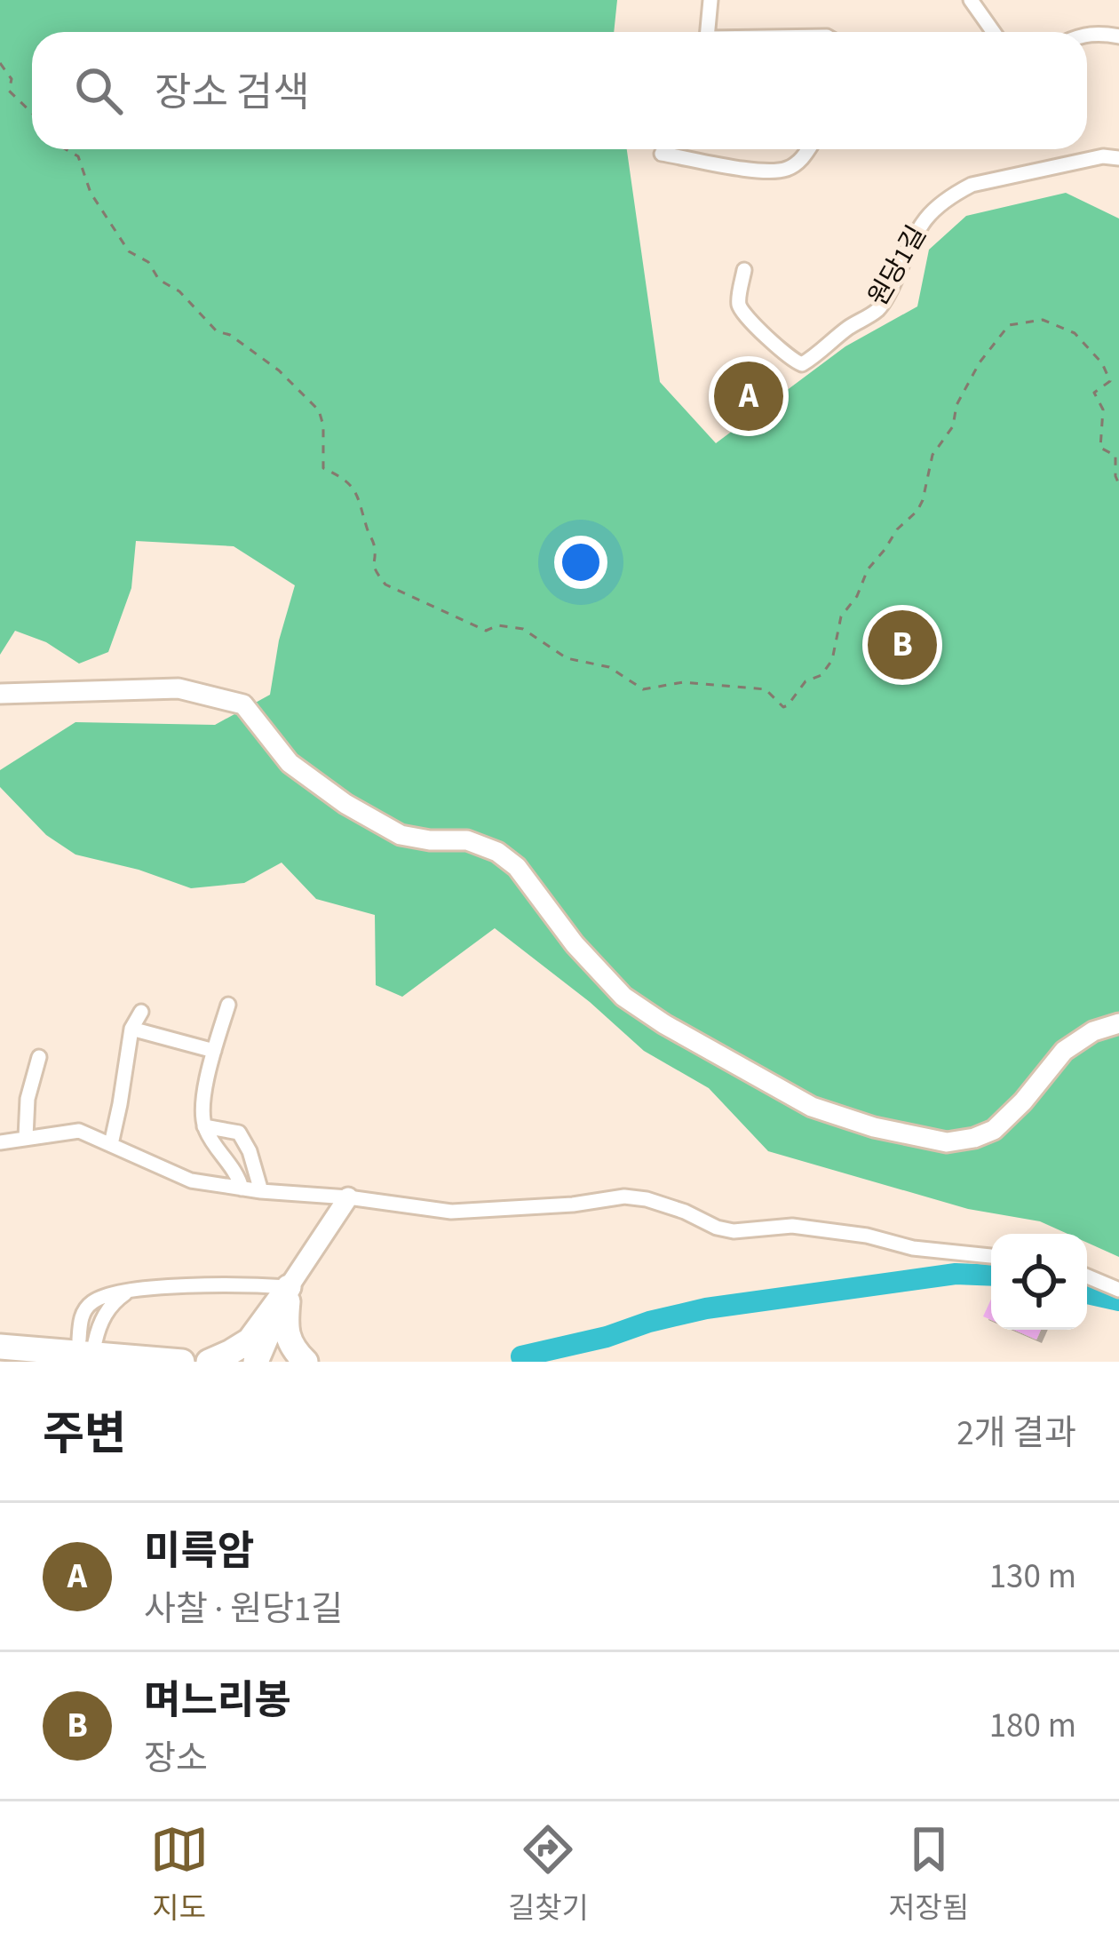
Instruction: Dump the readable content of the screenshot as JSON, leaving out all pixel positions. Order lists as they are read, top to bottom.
{
  "streets": {
    "street": ["원당1길"]
  },
  "page": {
    "search": "장소 검색",
    "pins": ["A", "B"],
    "heading": ["주변", "2개 결과"],
    "list": [
      {
        "mark": "A",
        "name": "미륵암",
        "note": "사찰 · 원당1길",
        "value": "130 m"
      },
      {
        "mark": "B",
        "name": "며느리봉",
        "note": "장소",
        "value": "180 m"
      }
    ],
    "nav": ["지도", "길찾기", "저장됨"]
  }
}
